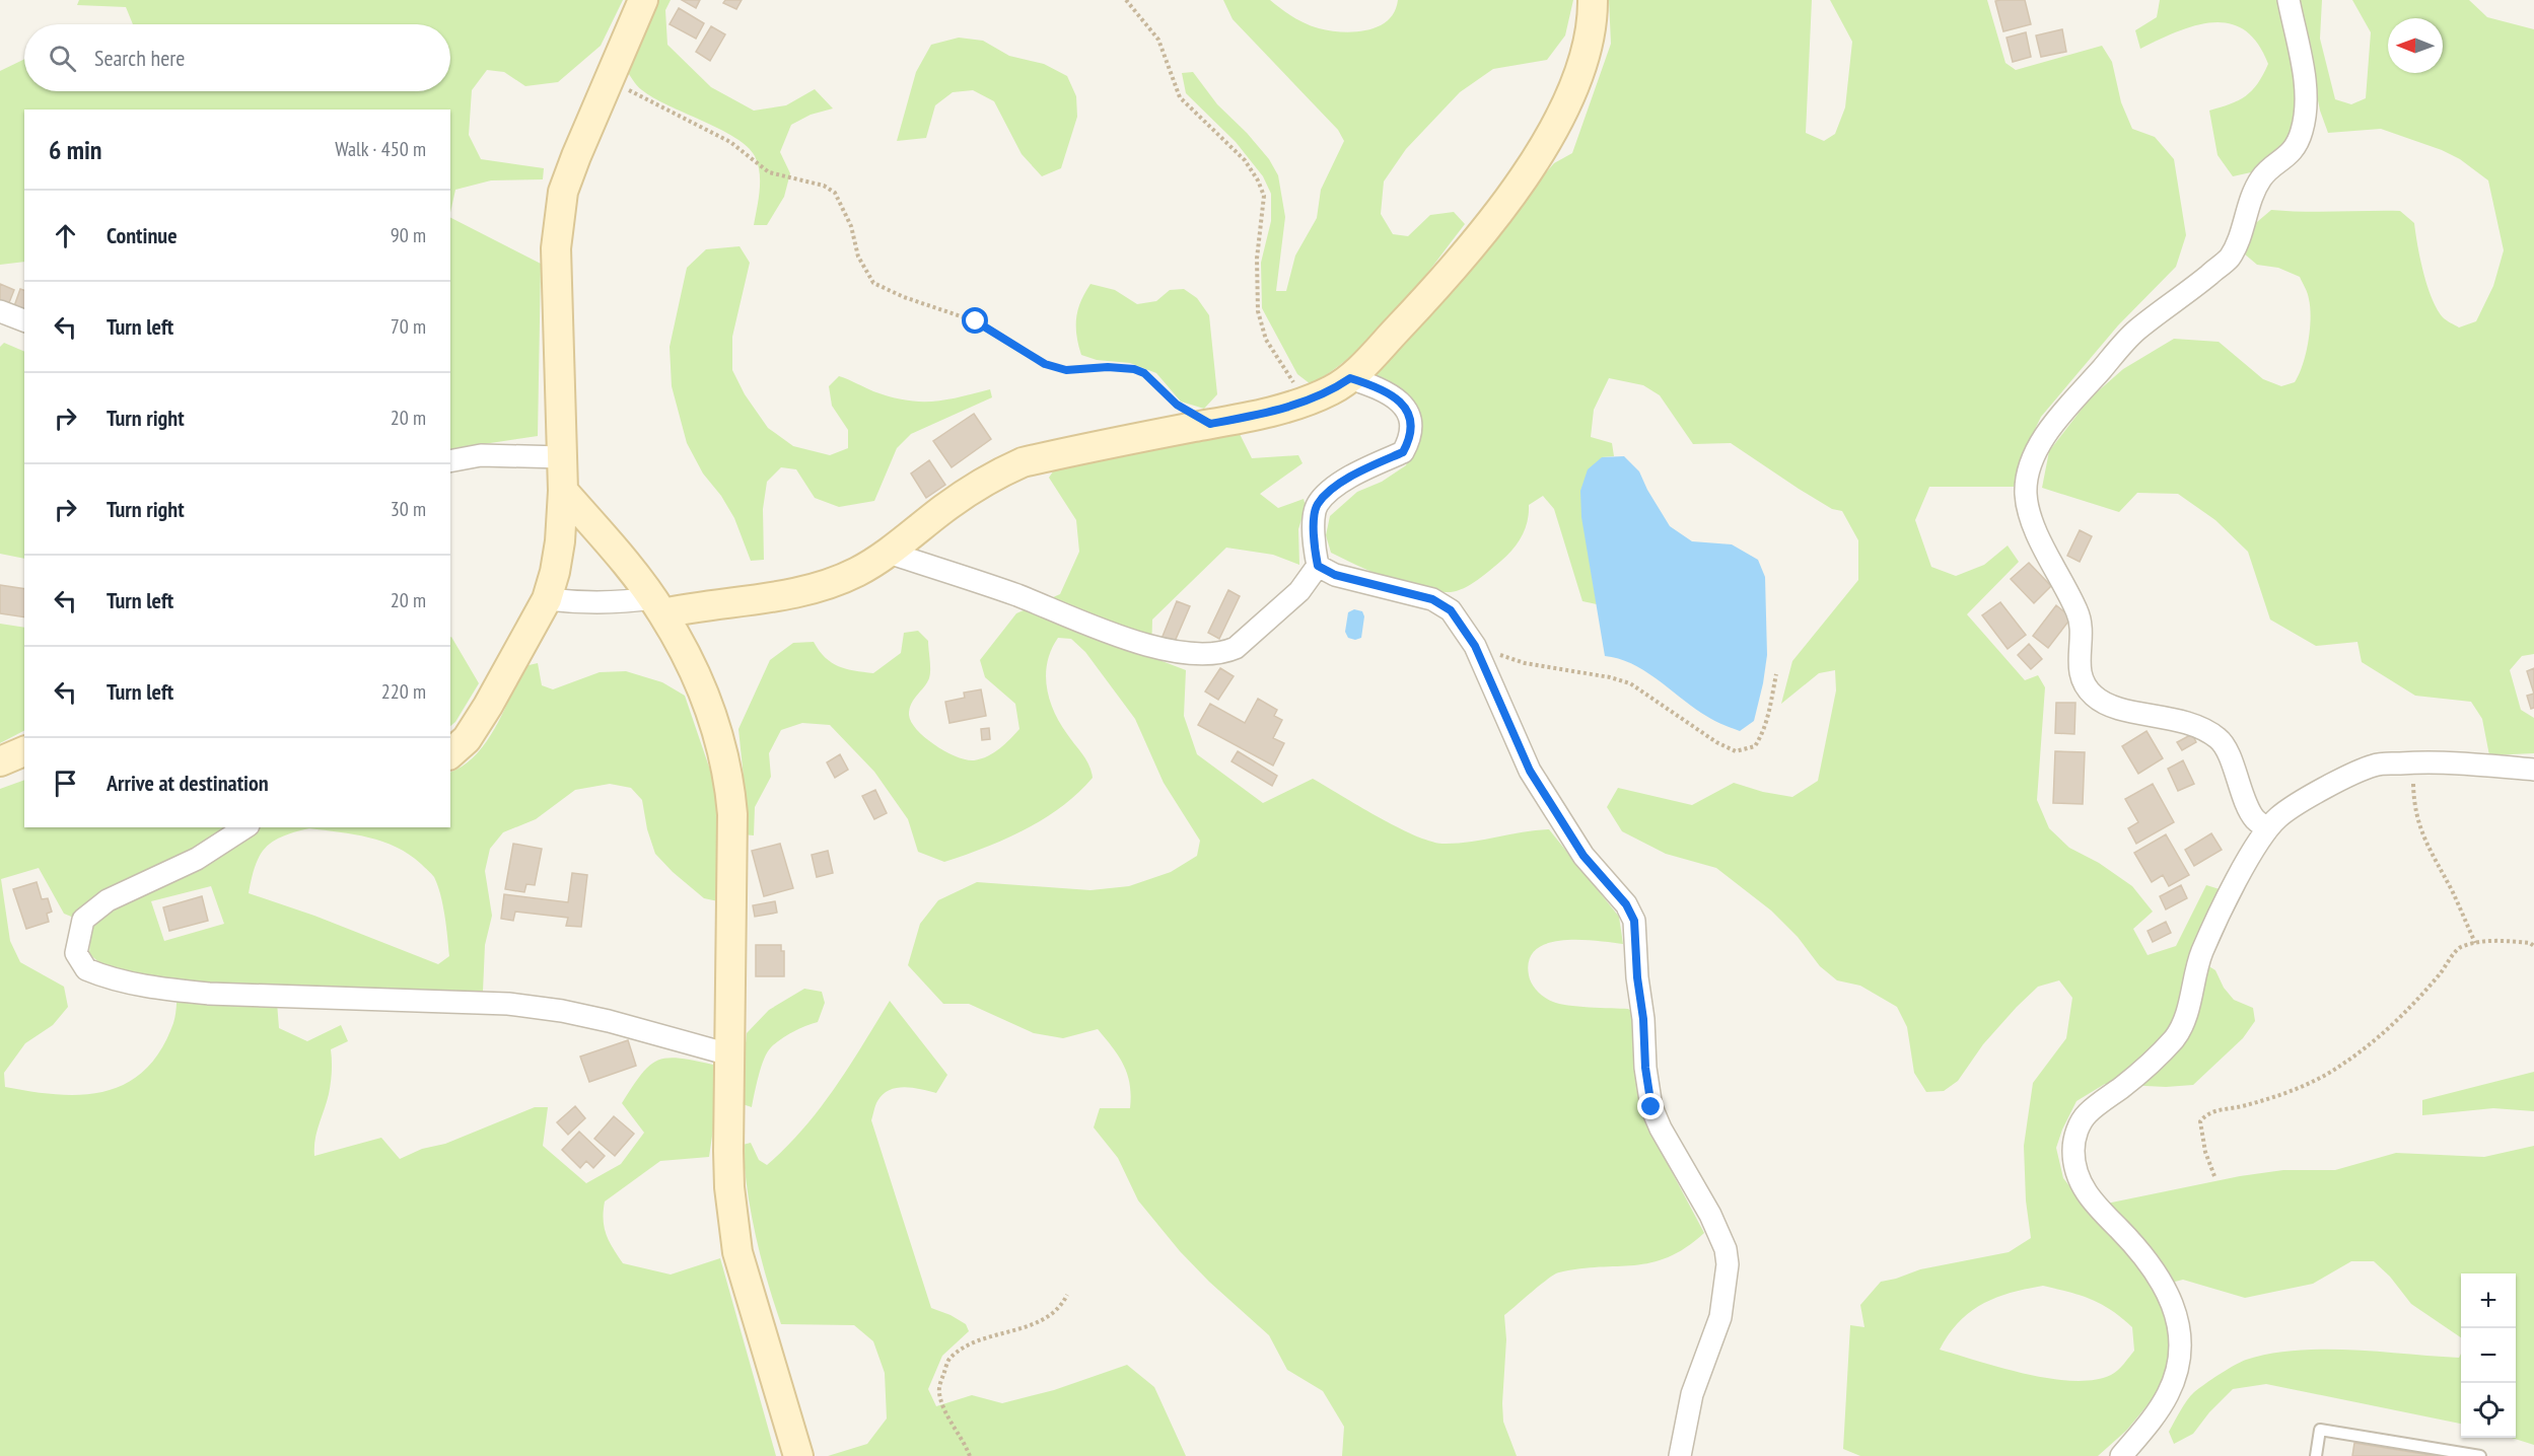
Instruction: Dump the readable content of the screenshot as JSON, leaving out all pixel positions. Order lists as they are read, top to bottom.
{
  "north": "left",
  "page": {
    "search": "Search here",
    "heading": ["6 min", "Walk · 450 m"],
    "list": [
      ["Continue", "90 m"],
      ["Turn left", "70 m"],
      ["Turn right", "20 m"],
      ["Turn right", "30 m"],
      ["Turn left", "20 m"],
      ["Turn left", "220 m"],
      "Arrive at destination"
    ],
    "map_buttons": ["+", "−"]
  }
}
